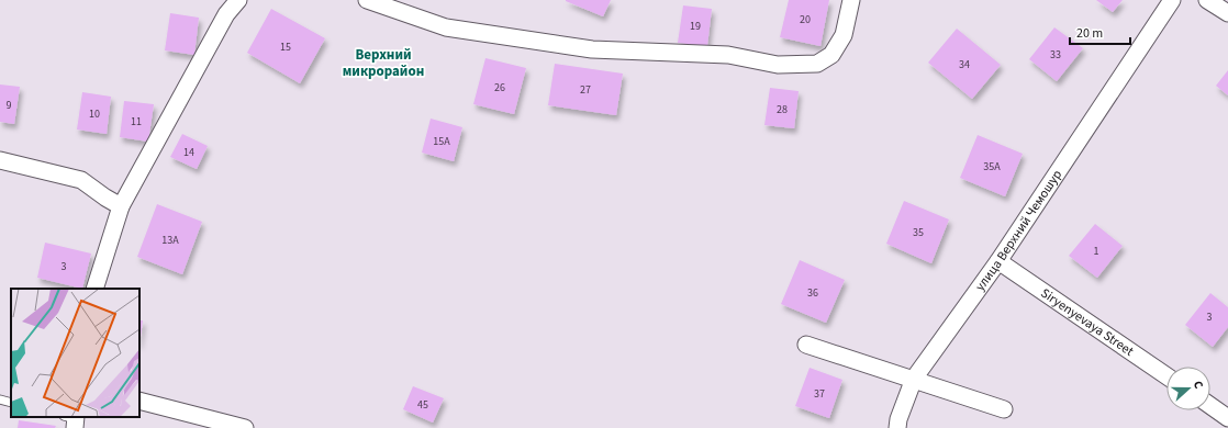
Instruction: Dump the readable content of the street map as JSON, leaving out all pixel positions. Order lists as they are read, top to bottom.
{
  "streets": {
    "street": ["улица Верхний Чемошур", "Siryenyevaya Street"]
  },
  "crossings": [
    ["улица Верхний Чемошур", "Siryenyevaya Street"]
  ],
  "districts": ["Верхний микрорайон"],
  "house_numbers": [
    "20",
    "19",
    "15",
    "33",
    "34",
    "26",
    "27",
    "9",
    "28",
    "10",
    "11",
    "15А",
    "14",
    "35А",
    "35",
    "13А",
    "1",
    "3",
    "36",
    "3",
    "37",
    "45"
  ],
  "scale_bar": "20 m",
  "north": "right"
}
